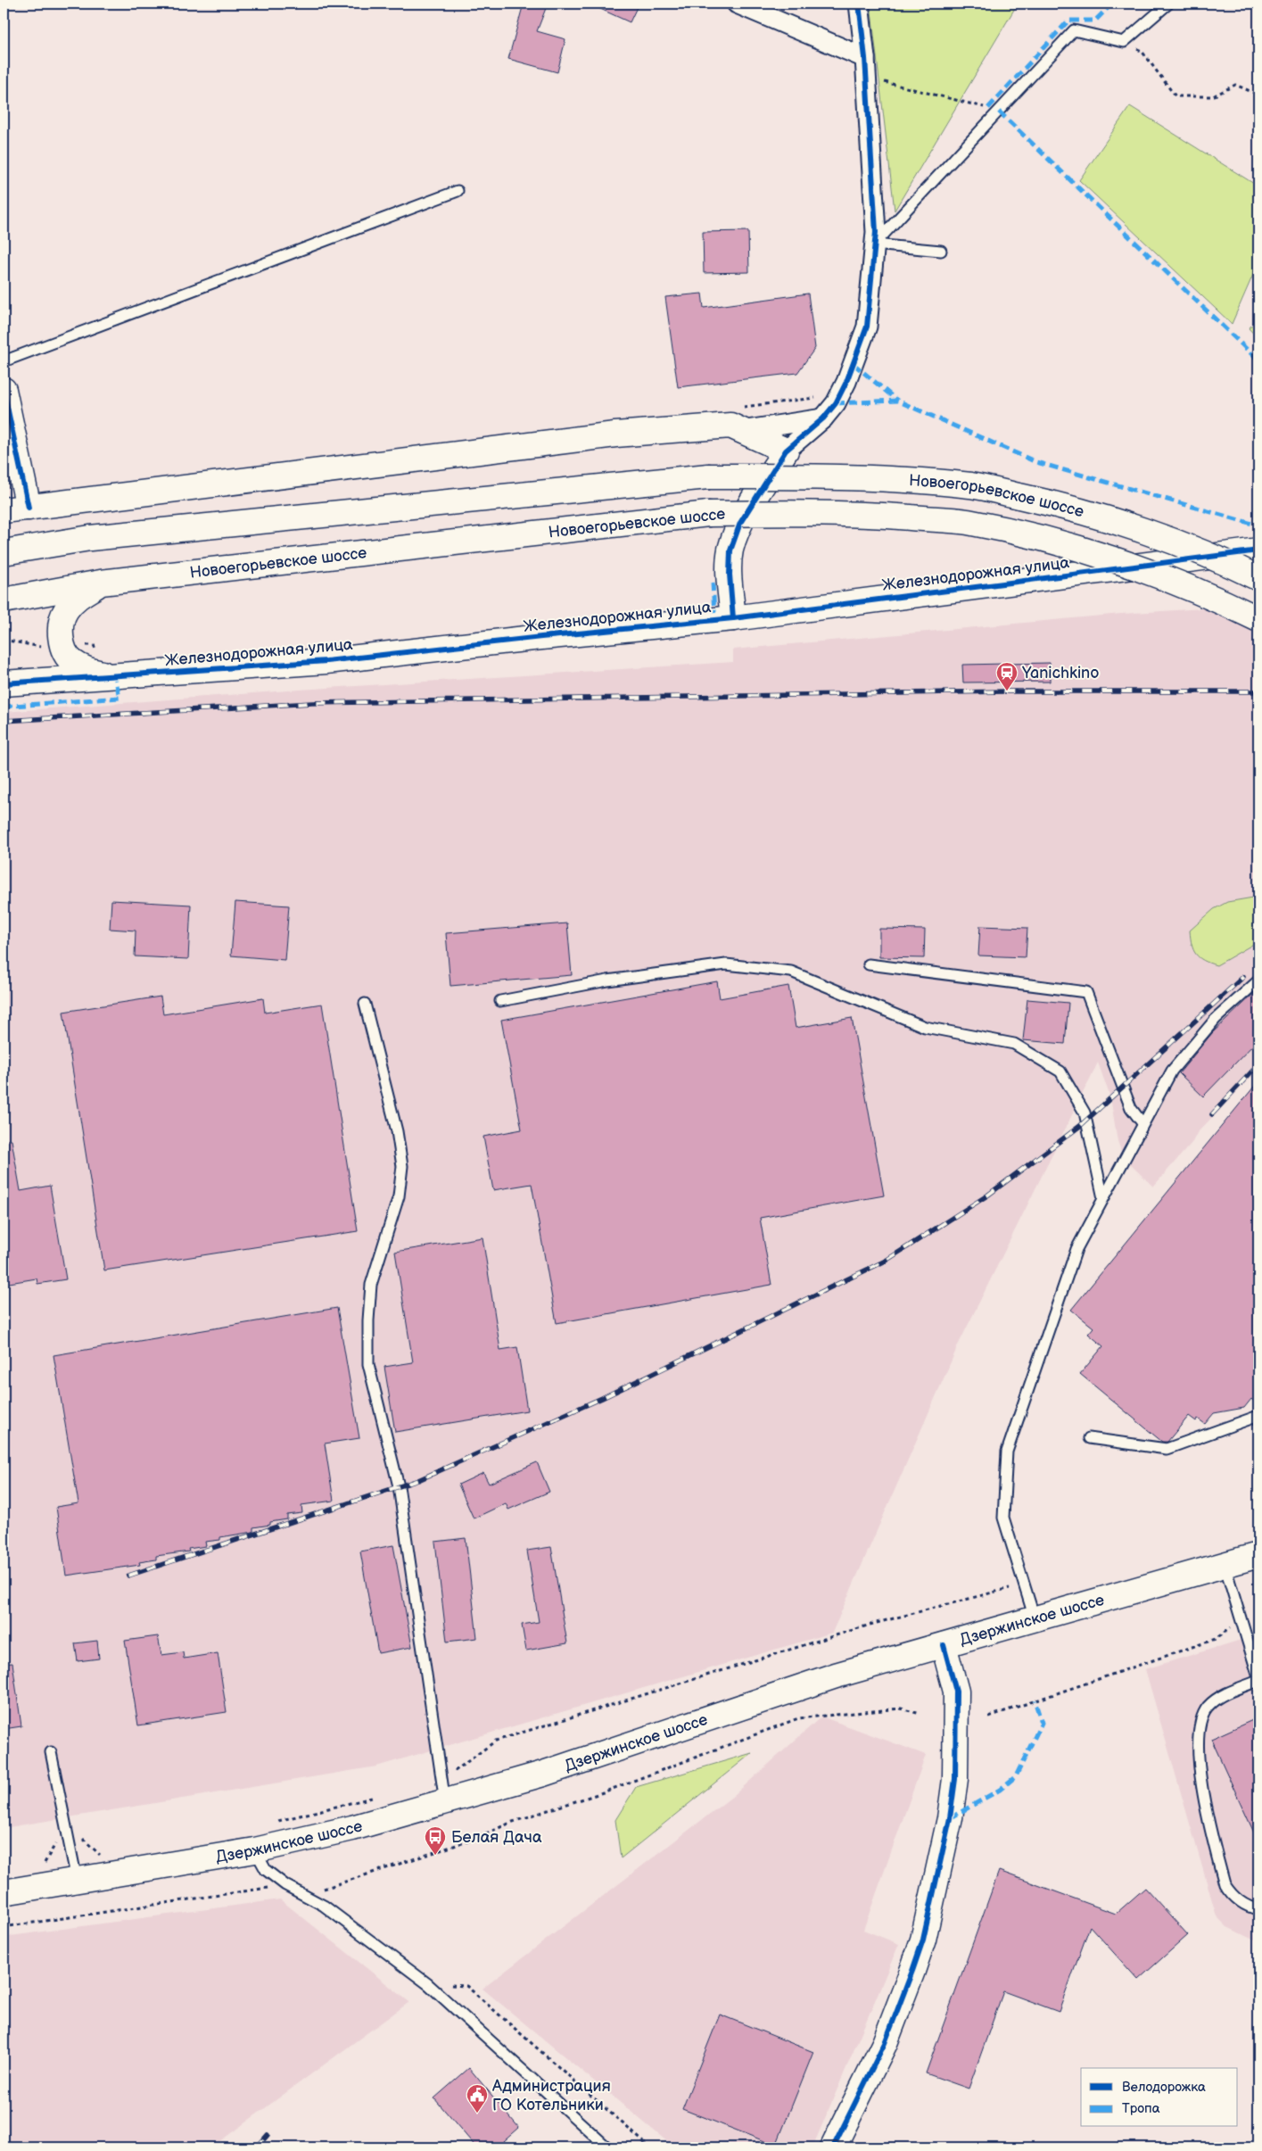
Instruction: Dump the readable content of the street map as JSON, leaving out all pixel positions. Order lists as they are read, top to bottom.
{
  "streets": {
    "main road": ["Новоегорьевское шоссе", "Железнодорожная улица", "Дзержинское шоссе"]
  },
  "places": {
    "station": ["Yanichkino"],
    "bus stop": ["Белая Дача"],
    "public building": ["Администрация ГО Котельники"]
  },
  "legend": ["Велодорожка", "Тропа"]
}
